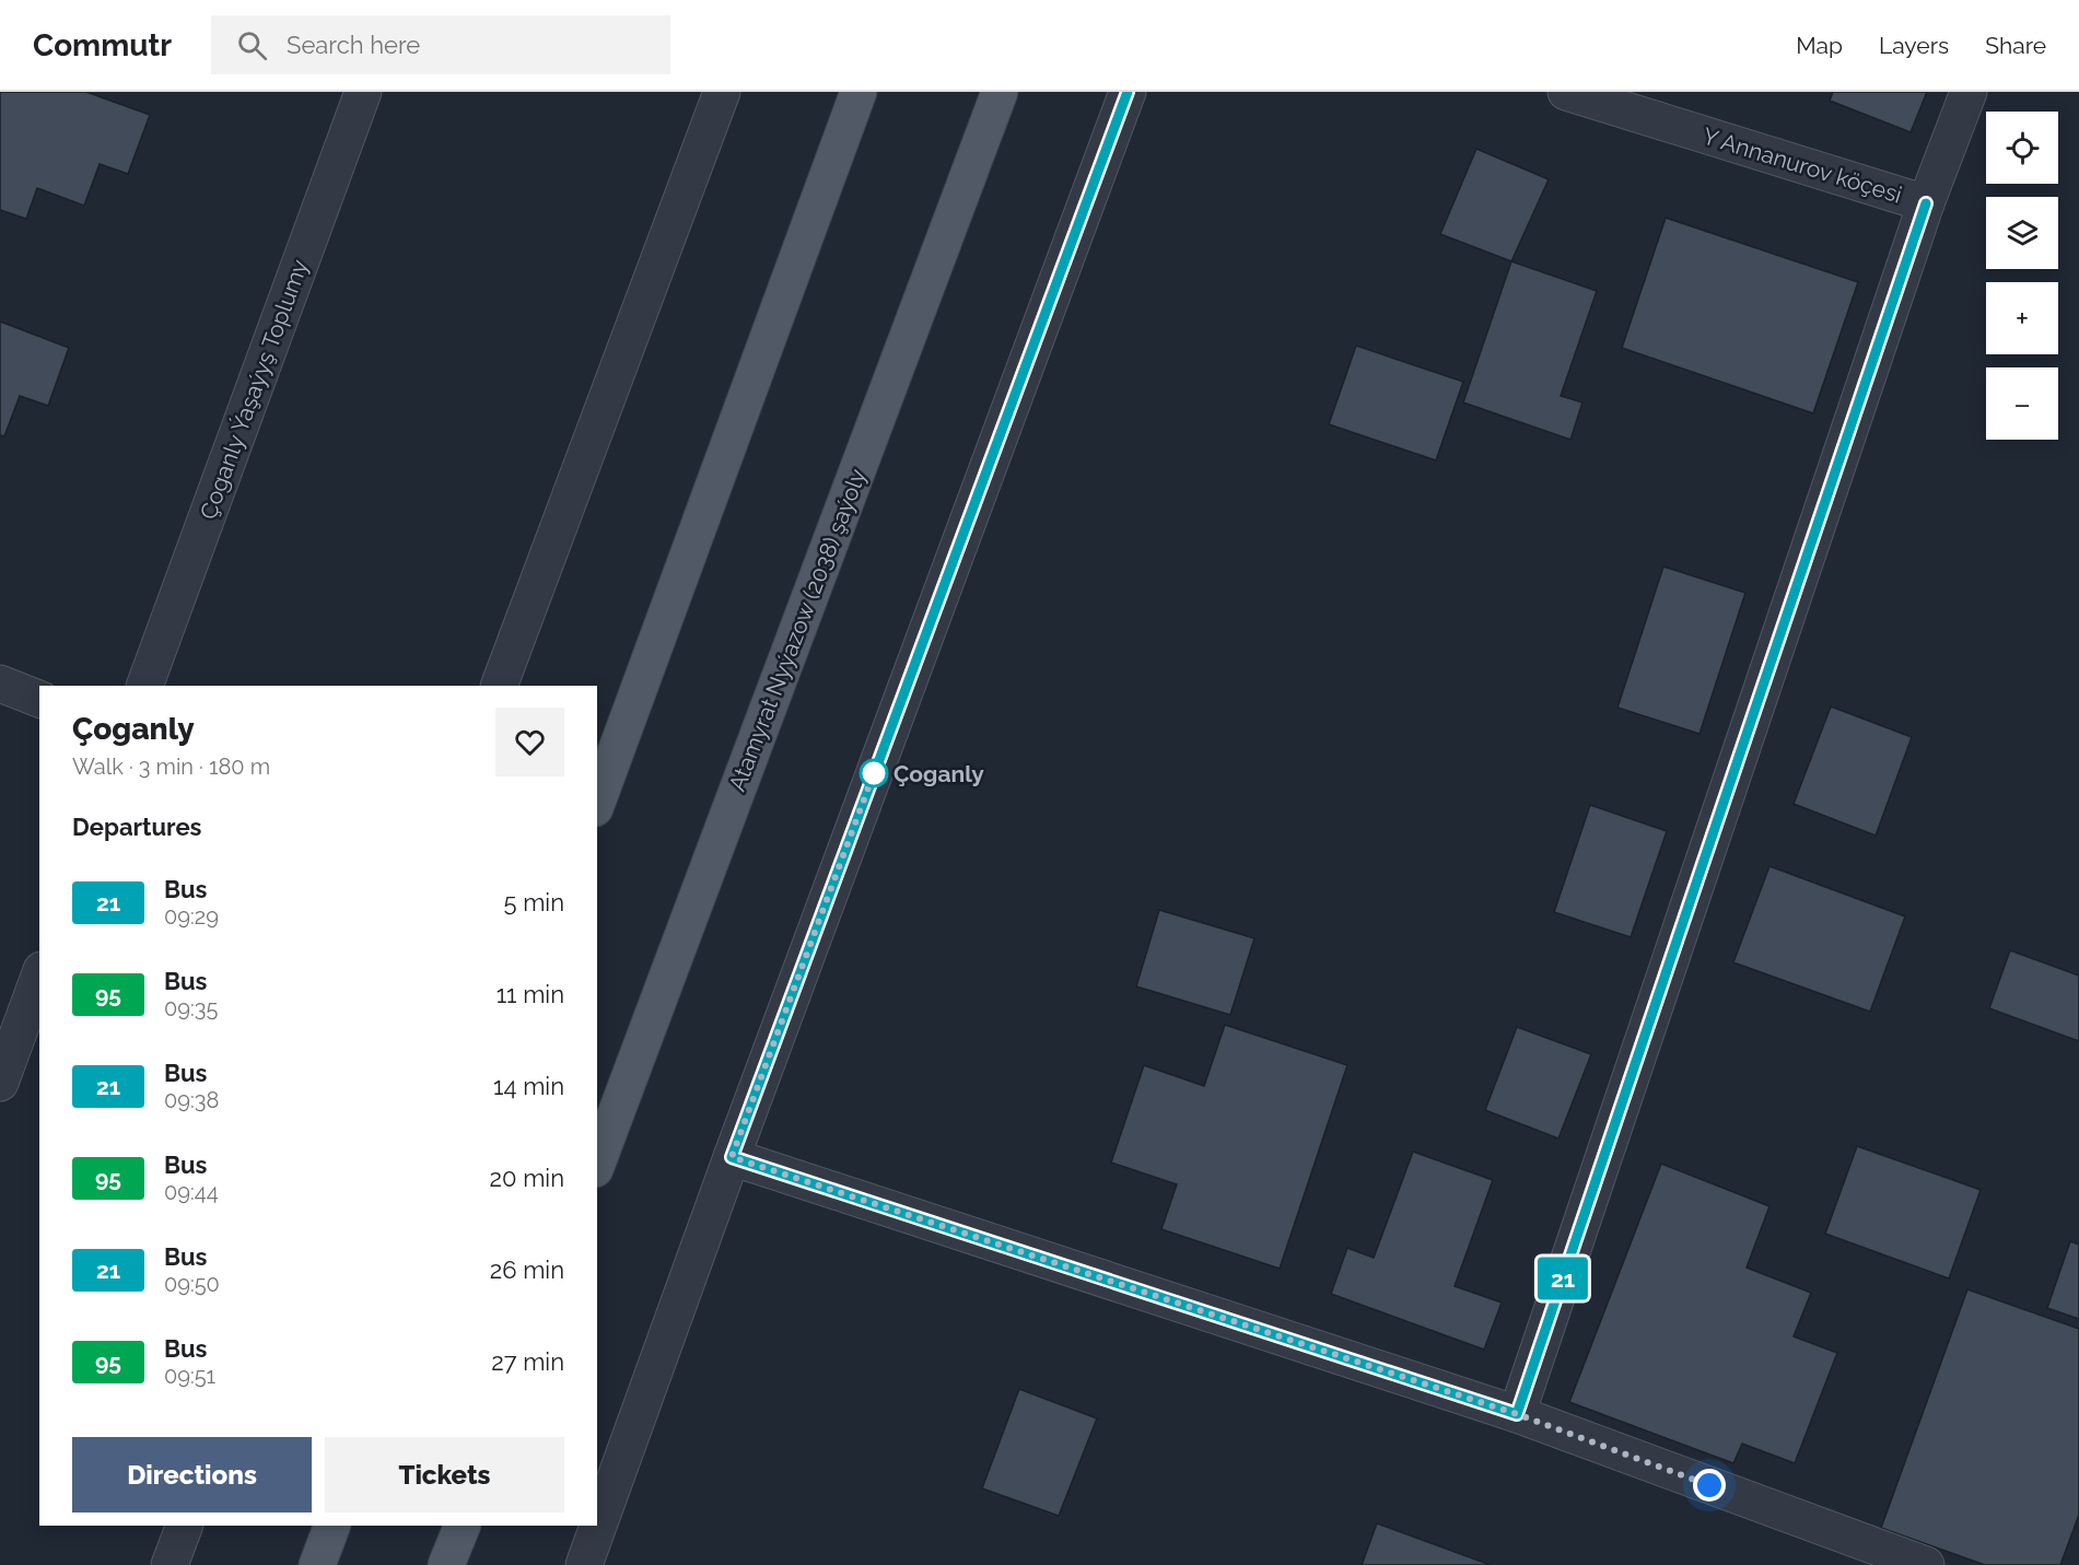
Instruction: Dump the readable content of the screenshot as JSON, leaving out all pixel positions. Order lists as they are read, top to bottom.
{
  "streets": {
    "main road": ["Atamyrat Nyýazow (2038) şaýoly"],
    "street": ["Y Annanurov köçesi", "Çoganly Ýaşaýyş Toplumy"]
  },
  "places": ["Çoganly"],
  "lines": ["bus line 21"],
  "page": {
    "header": "Commutr",
    "search": "Search here",
    "nav": ["Map", "Layers", "Share"],
    "on_map": "21",
    "map_buttons": ["+", "−"],
    "heading": [
      ["Çoganly", "Walk · 3 min · 180 m"],
      "Departures"
    ],
    "list": [
      {
        "mark": "21",
        "name": "Bus",
        "note": "09:29",
        "value": "5 min"
      },
      {
        "mark": "95",
        "name": "Bus",
        "note": "09:35",
        "value": "11 min"
      },
      {
        "mark": "21",
        "name": "Bus",
        "note": "09:38",
        "value": "14 min"
      },
      {
        "mark": "95",
        "name": "Bus",
        "note": "09:44",
        "value": "20 min"
      },
      {
        "mark": "21",
        "name": "Bus",
        "note": "09:50",
        "value": "26 min"
      },
      {
        "mark": "95",
        "name": "Bus",
        "note": "09:51",
        "value": "27 min"
      }
    ],
    "buttons": ["Directions", "Tickets"]
  }
}
